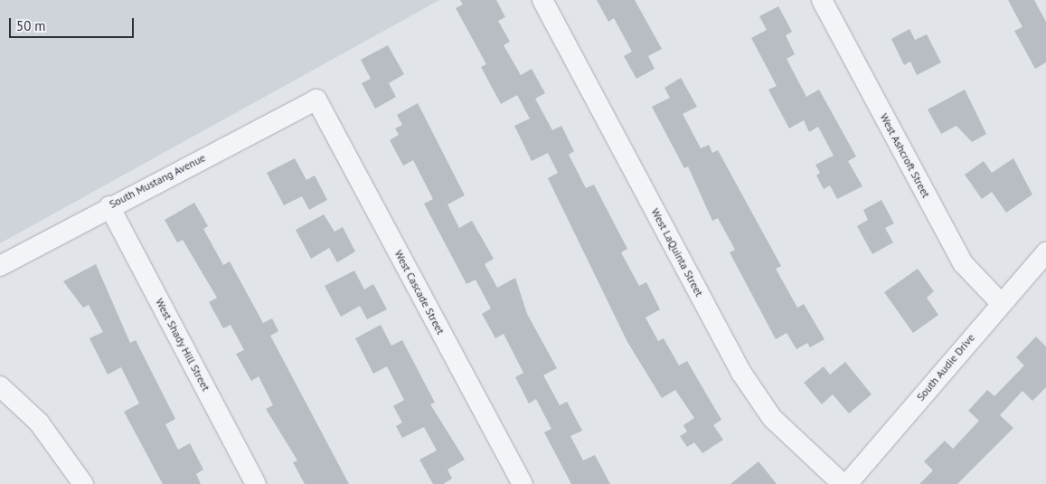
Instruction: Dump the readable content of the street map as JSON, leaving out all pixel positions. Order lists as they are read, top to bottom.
{
  "streets": {
    "street": [
      "West Ashcroft Street",
      "South Mustang Avenue",
      "West LaQuinta Street",
      "West Cascade Street",
      "West Shady Hill Street",
      "South Audie Drive"
    ]
  },
  "crossings": [
    ["West Ashcroft Street", "South Audie Drive"],
    ["South Mustang Avenue", "West Cascade Street"],
    ["South Mustang Avenue", "West Shady Hill Street"]
  ],
  "scale_bar": "50 m"
}
